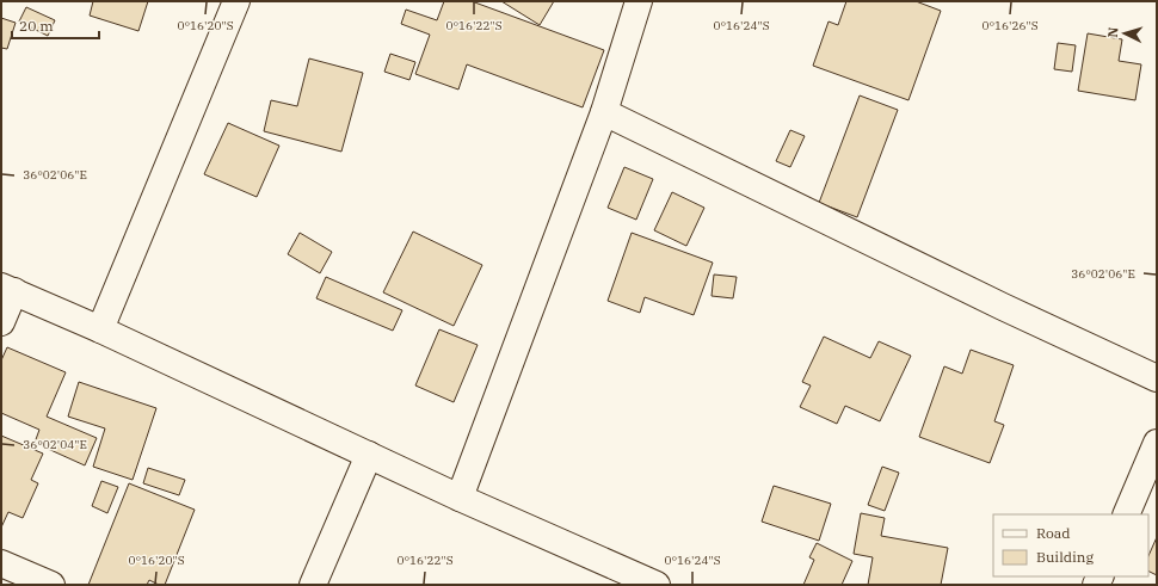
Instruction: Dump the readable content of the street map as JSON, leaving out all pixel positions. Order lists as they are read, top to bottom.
{
  "legend": ["Road", "Building"],
  "scale_bar": "20 m",
  "north": "left",
  "coordinates": [
    "0°16'20\"S",
    "0°16'22\"S",
    "0°16'24\"S",
    "0°16'26\"S",
    "36°02'06\"E",
    "36°02'04\"E"
  ]
}
